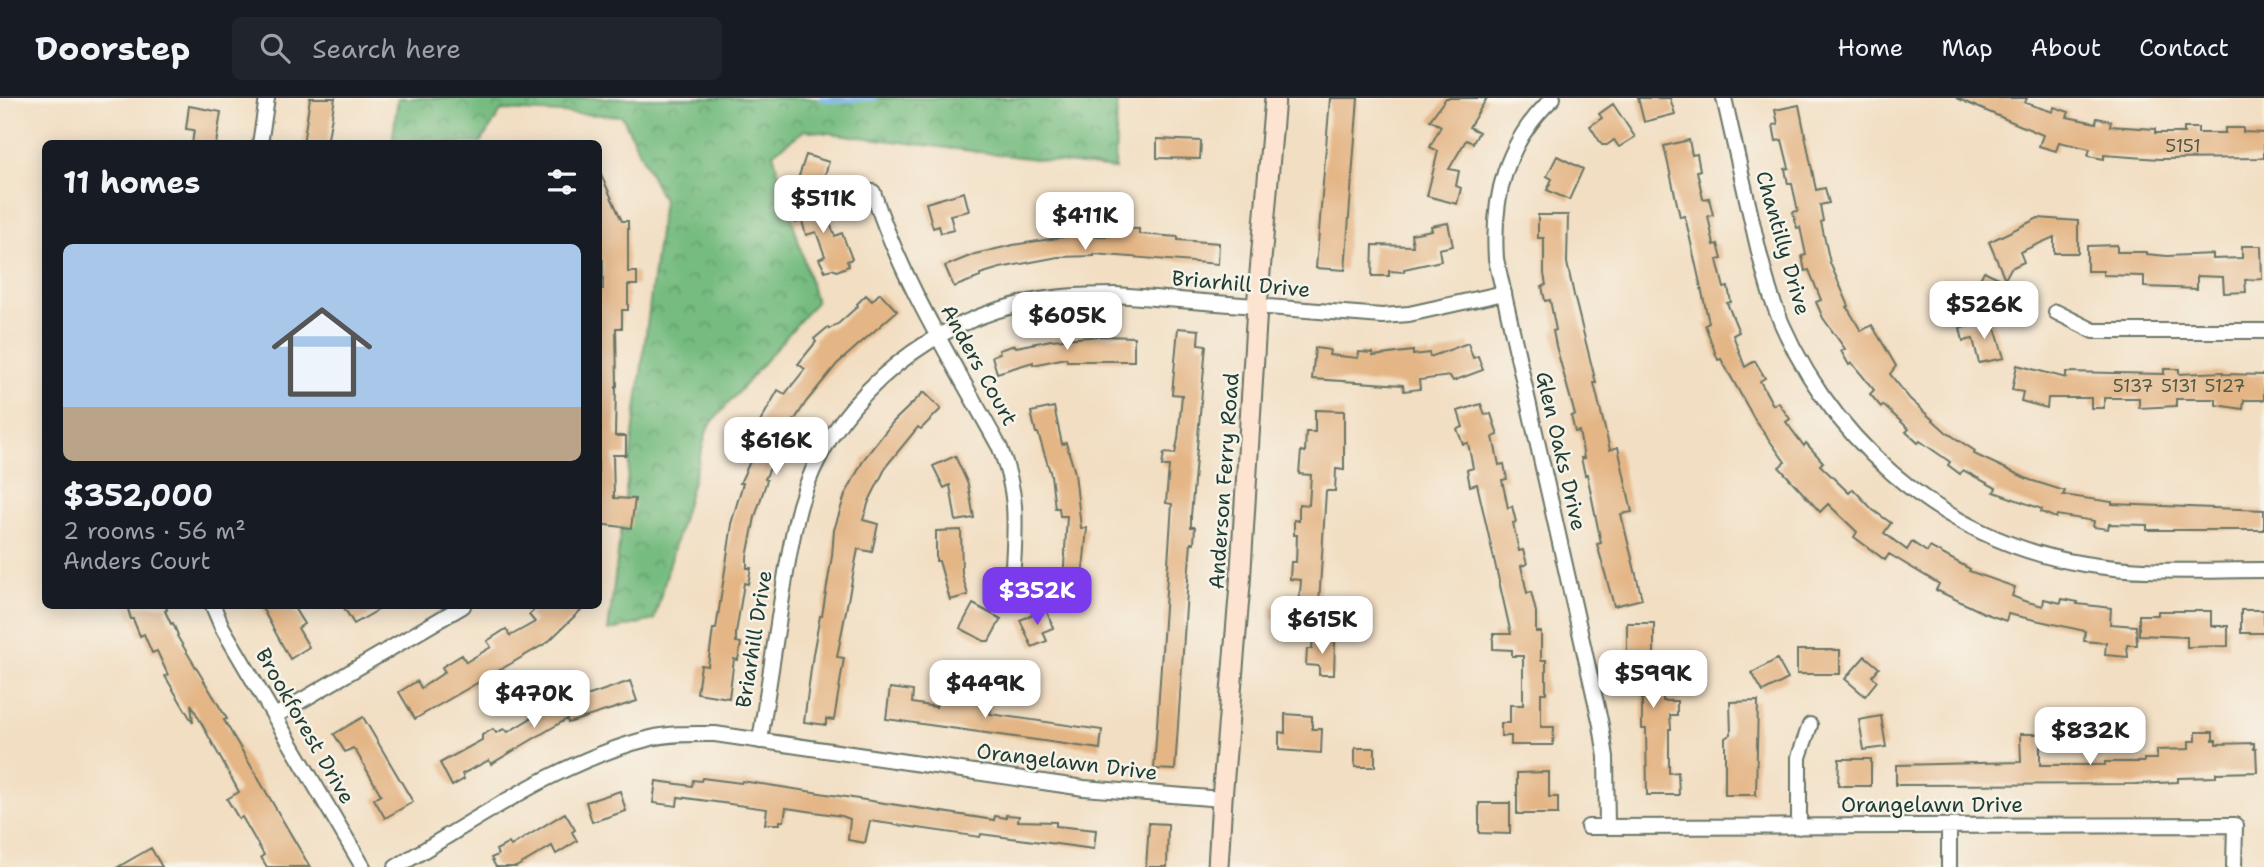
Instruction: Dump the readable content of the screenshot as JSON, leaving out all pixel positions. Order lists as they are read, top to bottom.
{
  "streets": {
    "street": [
      "Chantilly Drive",
      "Briarhill Drive",
      "Anders Court",
      "Glen Oaks Drive",
      "Anderson Ferry Road",
      "Brookforest Drive",
      "Orangelawn Drive"
    ]
  },
  "crossings": [
    ["Briarhill Drive", "Anders Court"],
    ["Briarhill Drive", "Glen Oaks Drive"],
    ["Briarhill Drive", "Anderson Ferry Road"],
    ["Briarhill Drive", "Orangelawn Drive"],
    ["Glen Oaks Drive", "Orangelawn Drive"],
    ["Anderson Ferry Road", "Orangelawn Drive"]
  ],
  "house_numbers": [
    "5151",
    "5137",
    "5131",
    "5127"
  ],
  "page": {
    "header": "Doorstep",
    "search": "Search here",
    "nav": [
      "Home",
      "Map",
      "About",
      "Contact"
    ],
    "heading": "11 homes",
    "price": [
      "$511K",
      "$411K",
      "$526K",
      "$605K",
      "$616K",
      "$352K",
      "$615K",
      "$599K",
      "$449K",
      "$470K",
      "$832K"
    ],
    "list": [
      {
        "name": "$352,000",
        "note": "2 rooms · 56 m² · Anders Court"
      }
    ]
  }
}
